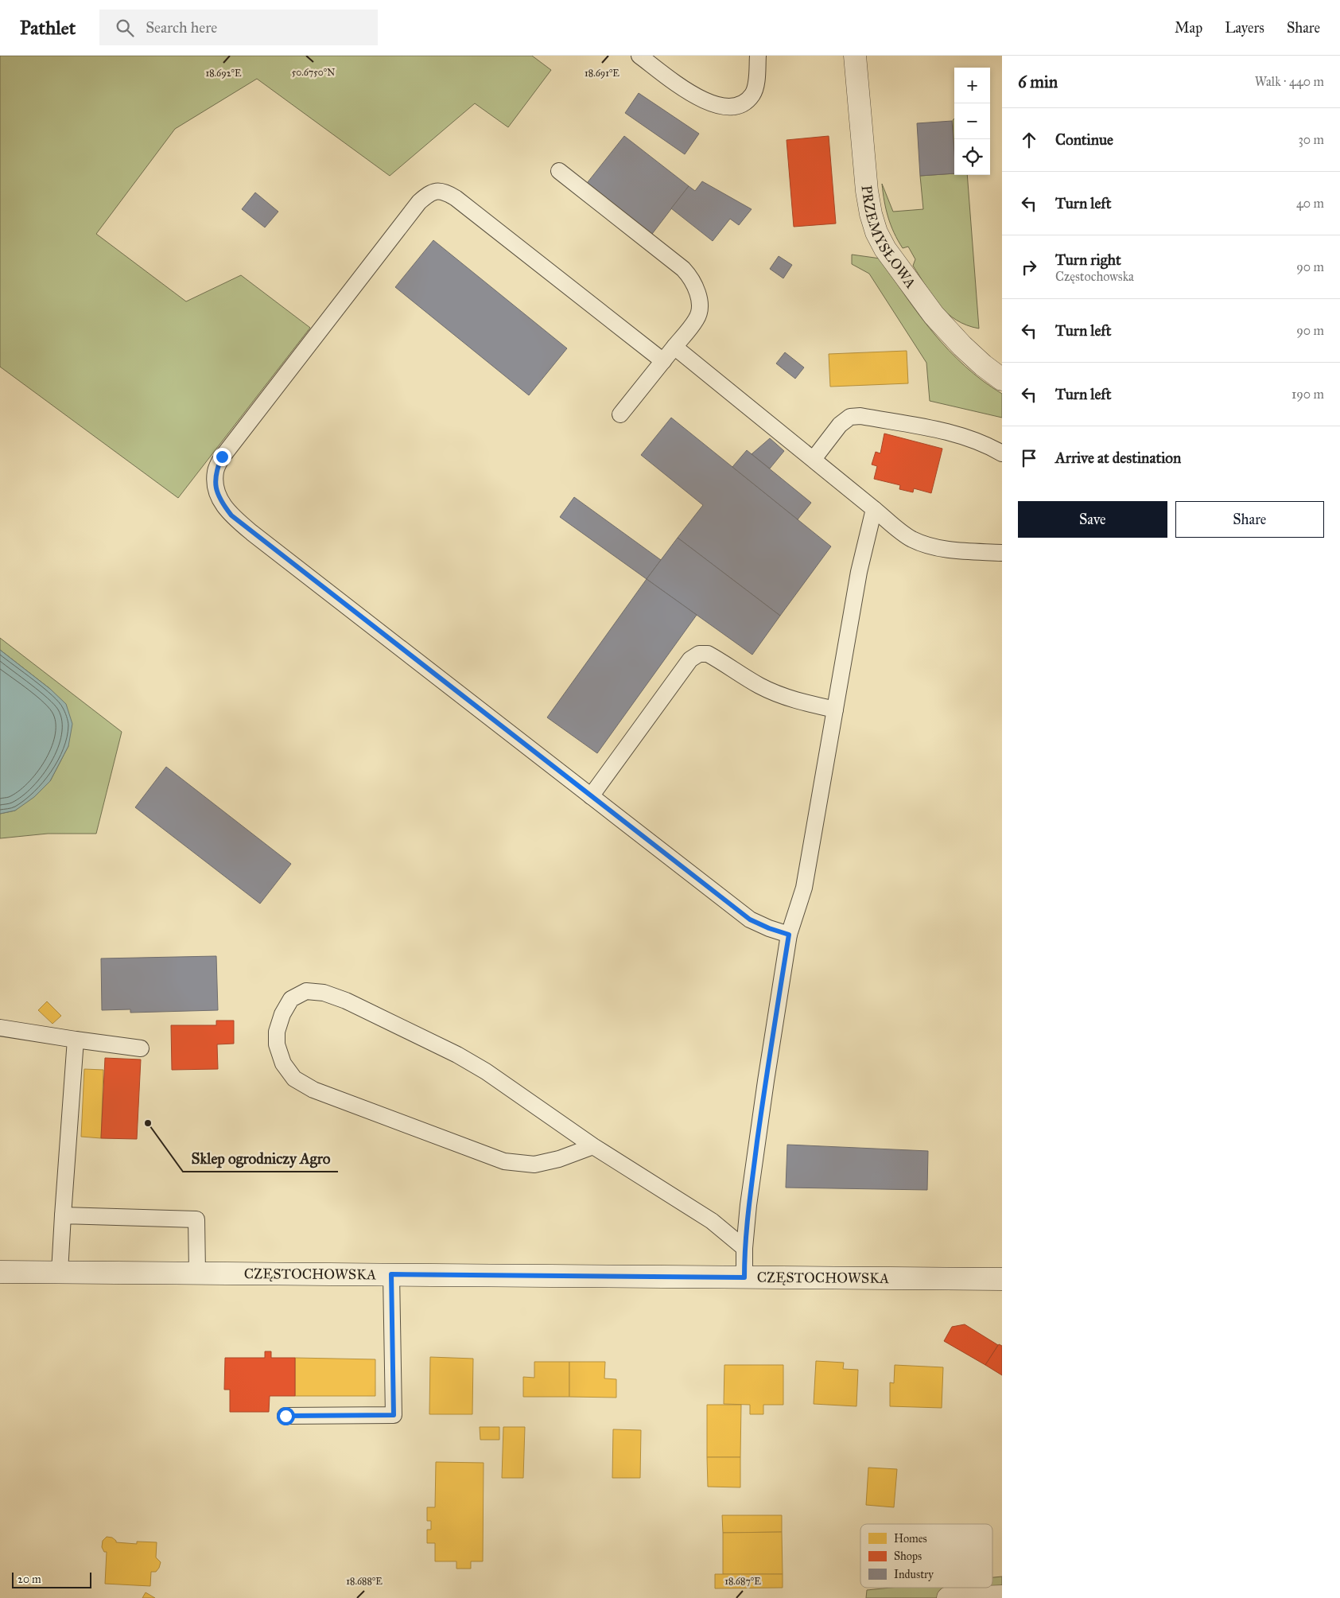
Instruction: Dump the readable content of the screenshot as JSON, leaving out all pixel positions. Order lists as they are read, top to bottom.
{
  "streets": {
    "main road": ["PRZEMYSŁOWA", "CZĘSTOCHOWSKA"]
  },
  "places": ["Sklep ogrodniczy Agro"],
  "legend": ["Homes", "Shops", "Industry"],
  "scale_bar": "20 m",
  "page": {
    "header": "Pathlet",
    "search": "Search here",
    "nav": ["Map", "Layers", "Share"],
    "heading": ["6 min", "Walk · 440 m"],
    "map_buttons": ["+", "−"],
    "list": [
      ["Continue", "30 m"],
      ["Turn left", "40 m"],
      ["Turn right", "Częstochowska", "90 m"],
      ["Turn left", "90 m"],
      ["Turn left", "190 m"],
      "Arrive at destination"
    ],
    "buttons": ["Save", "Share"],
    "scale": "20 m"
  },
  "coordinates": [
    "50.6750°N",
    "18.692°E",
    "18.691°E",
    "18.688°E",
    "18.687°E"
  ]
}
